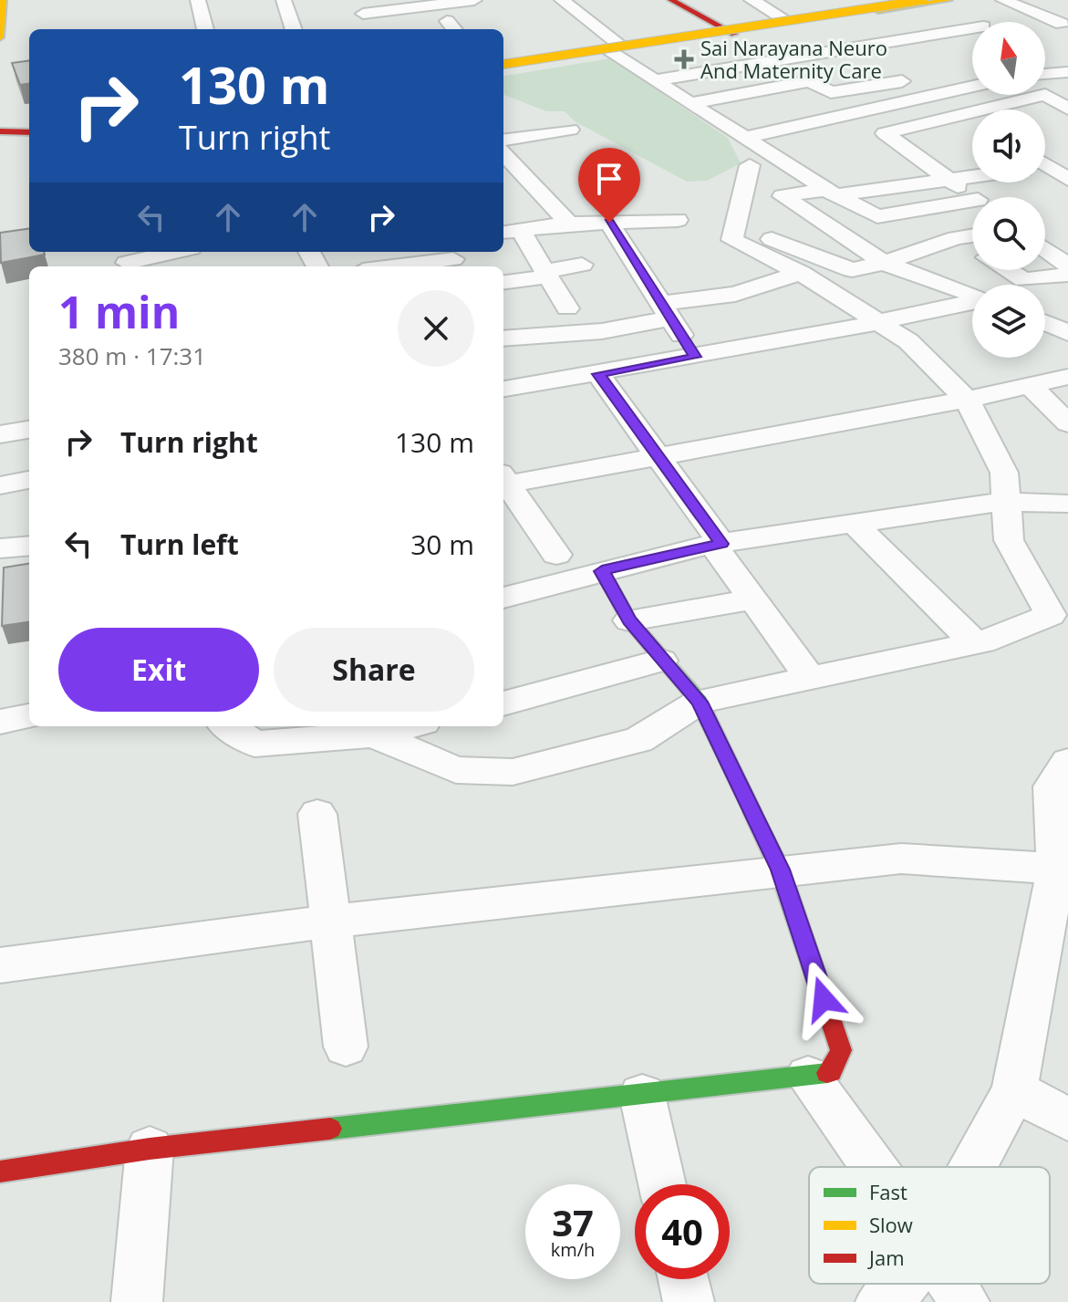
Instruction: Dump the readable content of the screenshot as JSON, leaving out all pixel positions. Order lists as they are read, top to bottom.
{
  "places": {
    "health": ["Sai Narayana Neuro And Maternity Care"]
  },
  "legend": ["Fast", "Slow", "Jam"],
  "north": "top",
  "page": {
    "turn": ["130 m", "Turn right"],
    "heading": ["1 min", "380 m · 17:31"],
    "list": [
      {
        "name": "Turn right",
        "value": "130 m"
      },
      {
        "name": "Turn left",
        "value": "30 m"
      }
    ],
    "buttons": ["Exit", "Share"],
    "speed": "37 km/h",
    "limit": "40"
  }
}
